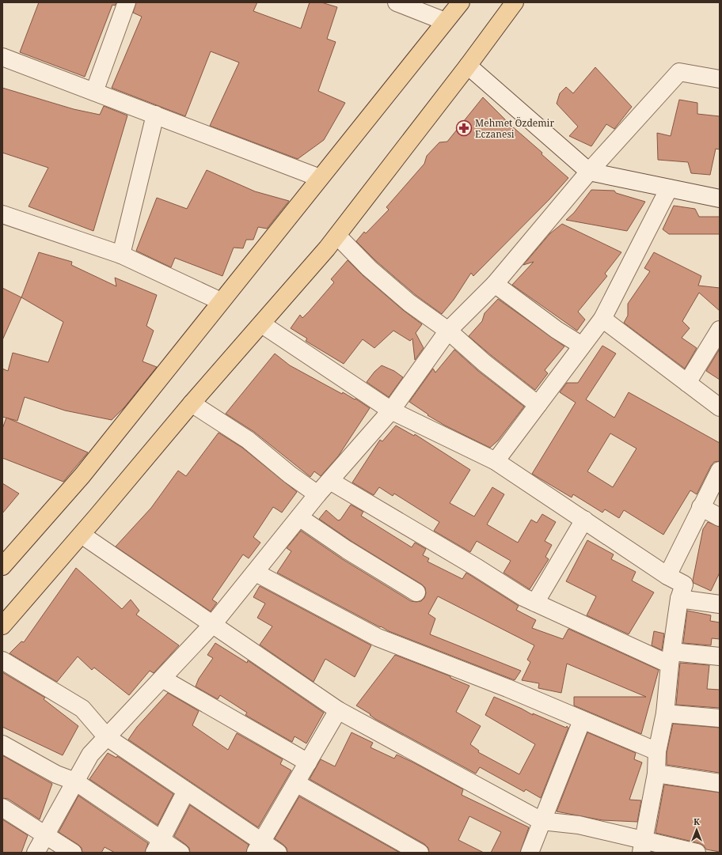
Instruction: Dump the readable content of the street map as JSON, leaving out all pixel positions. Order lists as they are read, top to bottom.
{
  "places": {
    "pharmacy": ["Mehmet Özdemir Eczanesi"]
  },
  "north": "top"
}
